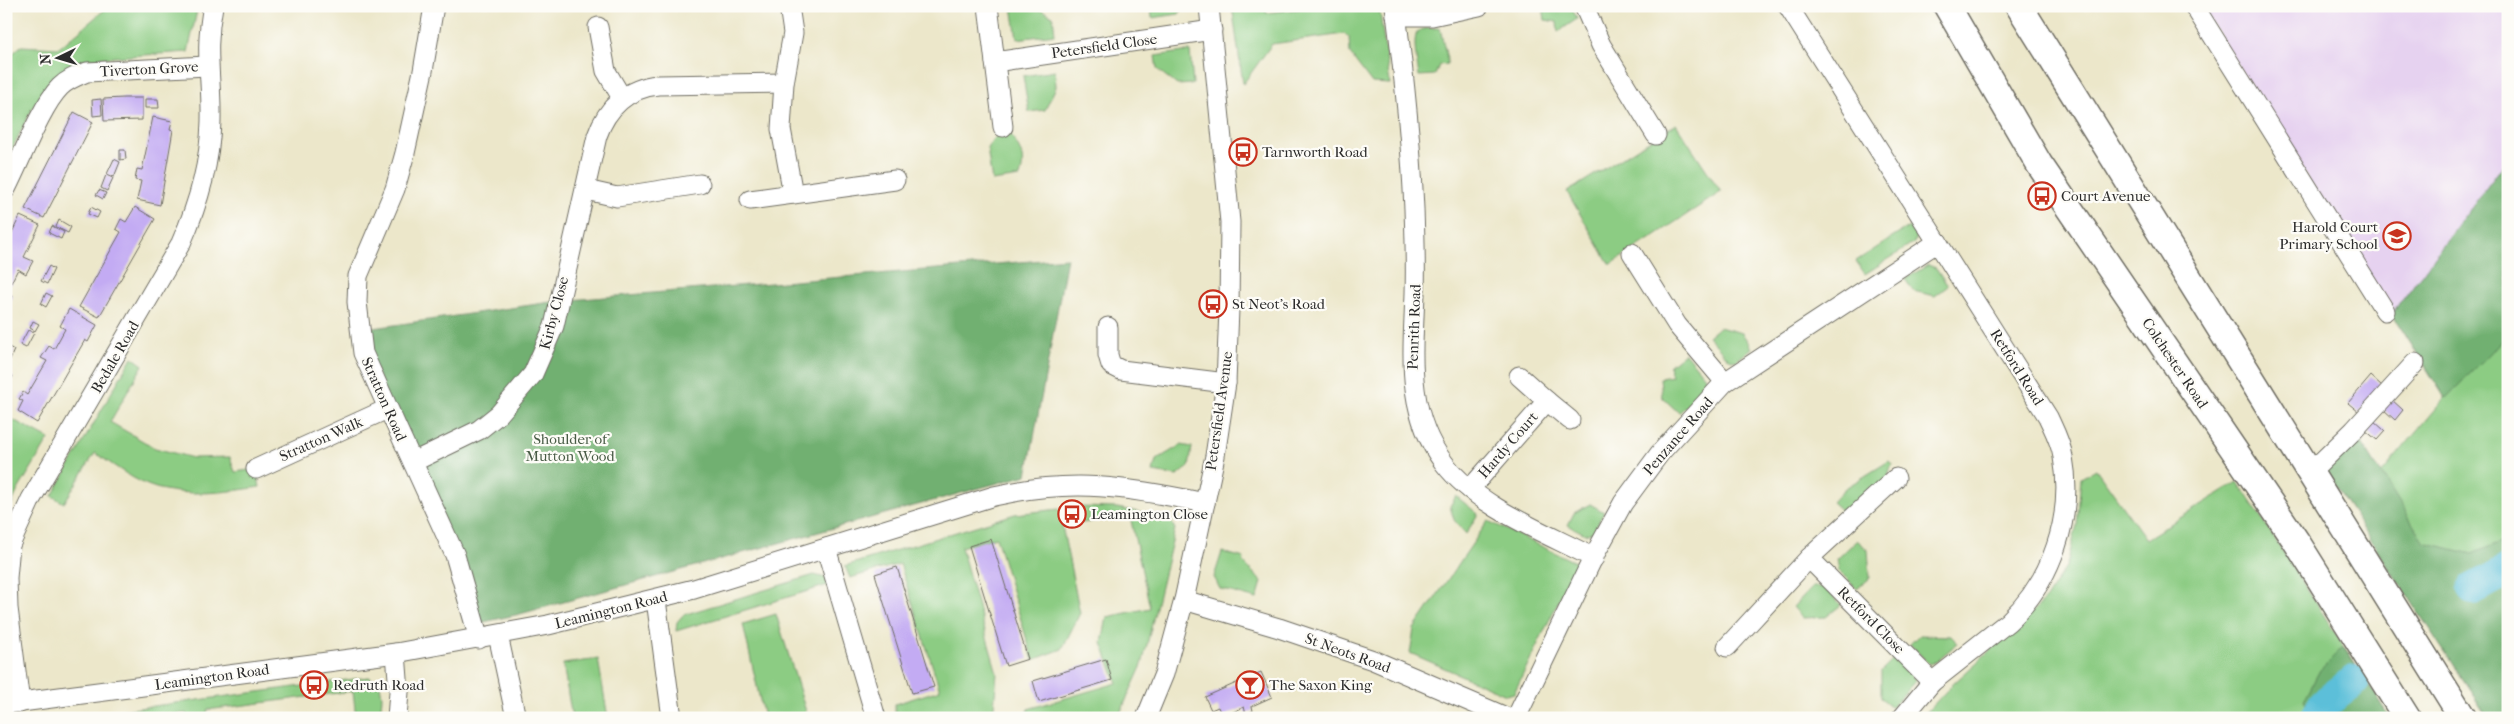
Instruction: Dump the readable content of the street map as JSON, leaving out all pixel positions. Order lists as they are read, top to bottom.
{
  "streets": {
    "highway": ["Colchester Road"],
    "street": [
      "Petersfield Close",
      "Tiverton Grove",
      "Kirby Close",
      "Penrith Road",
      "Bedale Road",
      "Retford Road",
      "Stratton Road",
      "Petersfield Avenue",
      "Penzance Road",
      "Stratton Walk",
      "Hardy Court",
      "Leamington Road",
      "Retford Close",
      "St Neots Road"
    ]
  },
  "crossings": [
    ["Petersfield Close", "Petersfield Avenue"],
    ["Tiverton Grove", "Bedale Road"],
    ["Kirby Close", "Stratton Road"],
    ["Penrith Road", "Penzance Road"],
    ["Penrith Road", "Hardy Court"],
    ["Bedale Road", "Leamington Road"],
    ["Retford Road", "Penzance Road"],
    ["Retford Road", "Retford Close"],
    ["Stratton Road", "Stratton Walk"],
    ["Stratton Road", "Leamington Road"],
    ["Petersfield Avenue", "Leamington Road"],
    ["Petersfield Avenue", "St Neots Road"]
  ],
  "parks": ["Shoulder of Mutton Wood"],
  "places": {
    "bus stop": [
      "Tarnworth Road",
      "Court Avenue",
      "St Neot's Road",
      "Leamington Close",
      "Redruth Road"
    ],
    "school or university": ["Harold Court Primary School"],
    "bar": ["The Saxon King"]
  },
  "north": "left"
}
